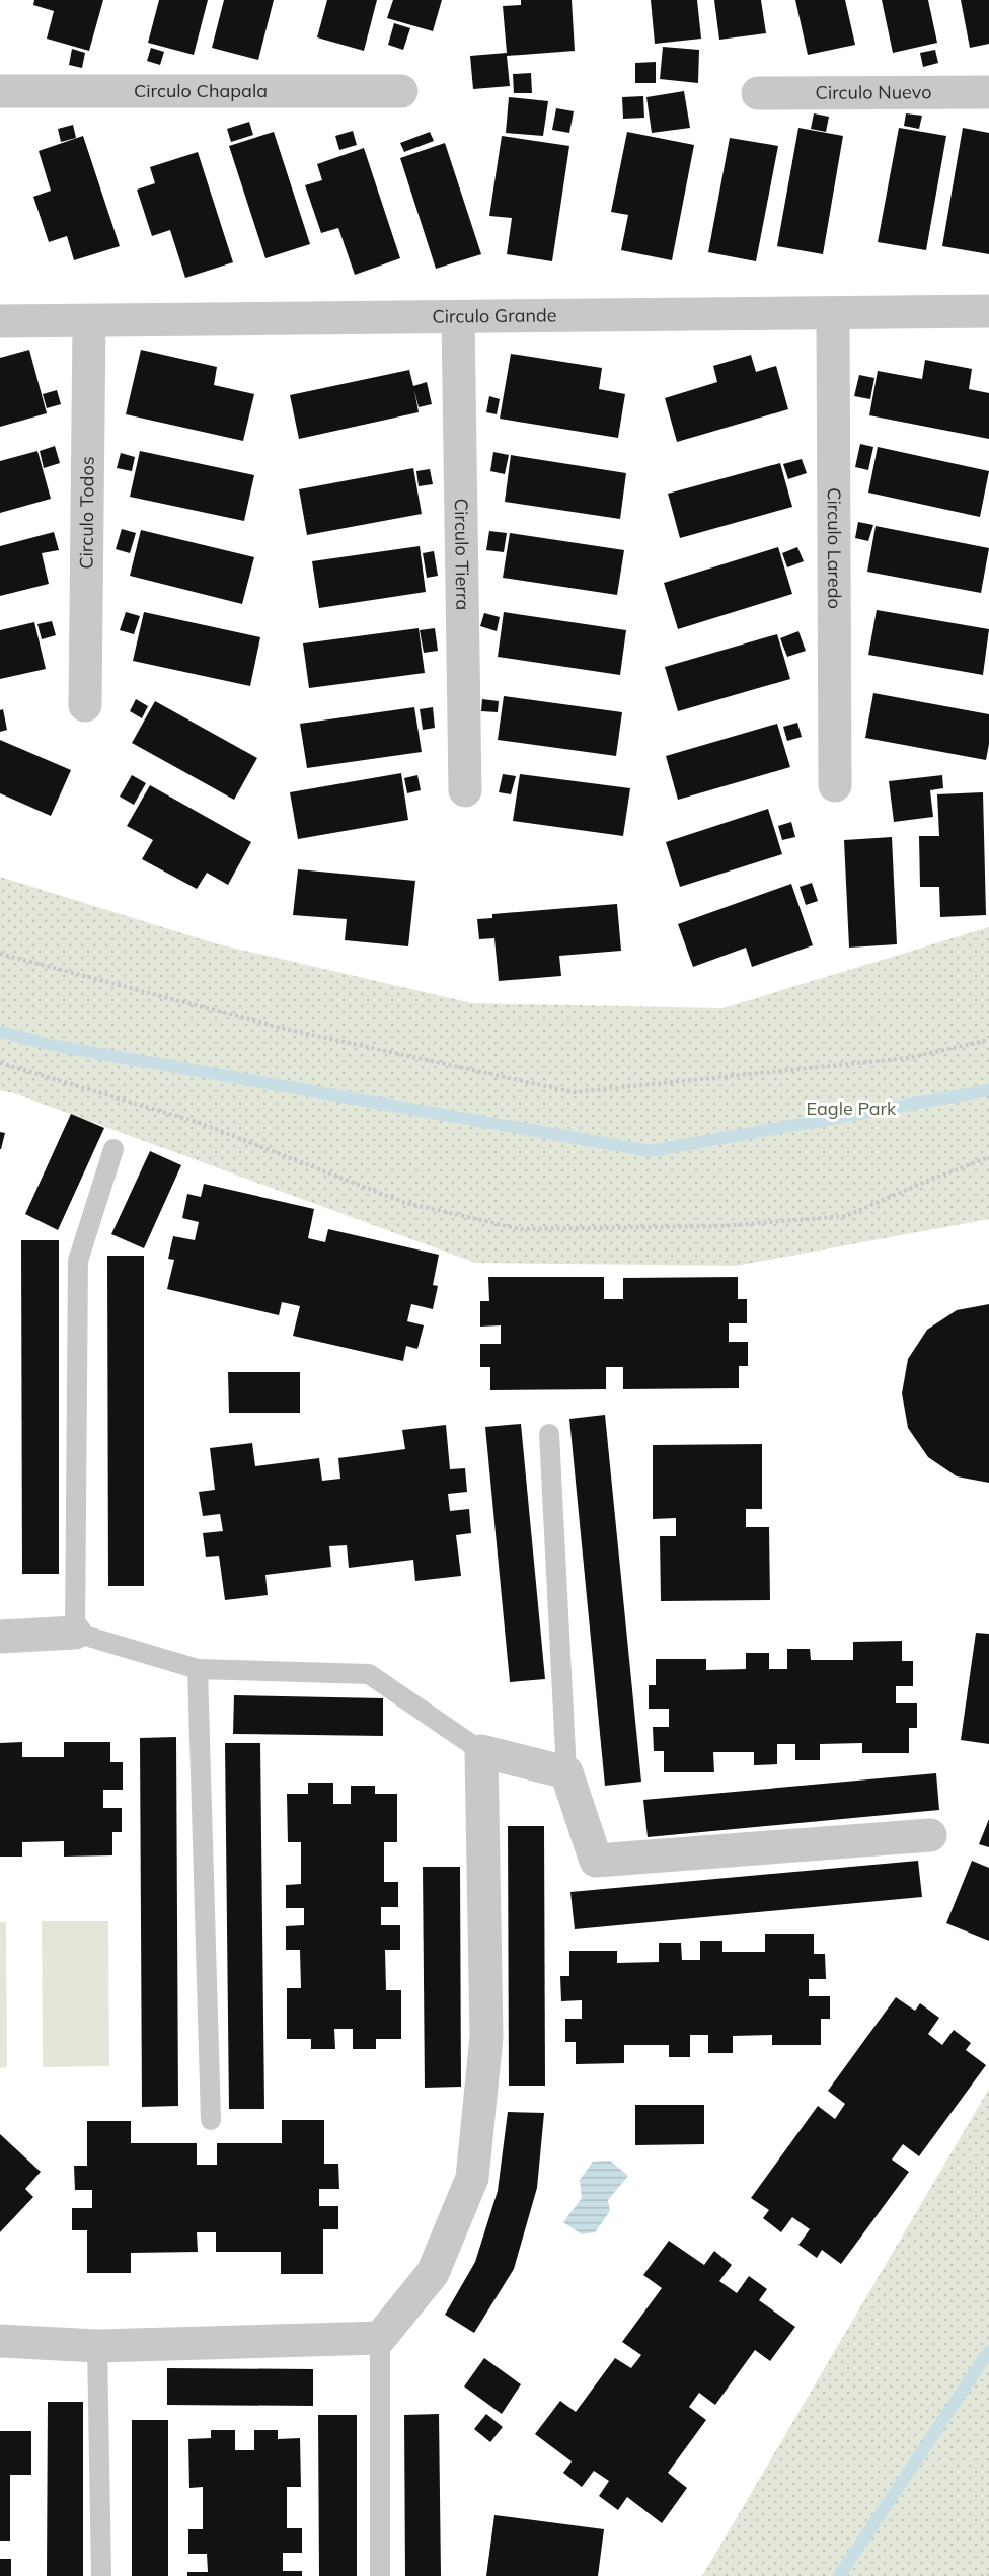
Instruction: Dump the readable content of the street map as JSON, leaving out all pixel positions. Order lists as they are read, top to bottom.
{
  "streets": {
    "street": [
      "Circulo Chapala",
      "Circulo Nuevo",
      "Circulo Grande",
      "Circulo Todos",
      "Circulo Laredo",
      "Circulo Tierra"
    ]
  },
  "crossings": [
    ["Circulo Grande", "Circulo Todos"],
    ["Circulo Grande", "Circulo Laredo"],
    ["Circulo Grande", "Circulo Tierra"]
  ],
  "parks": ["Eagle Park"]
}
